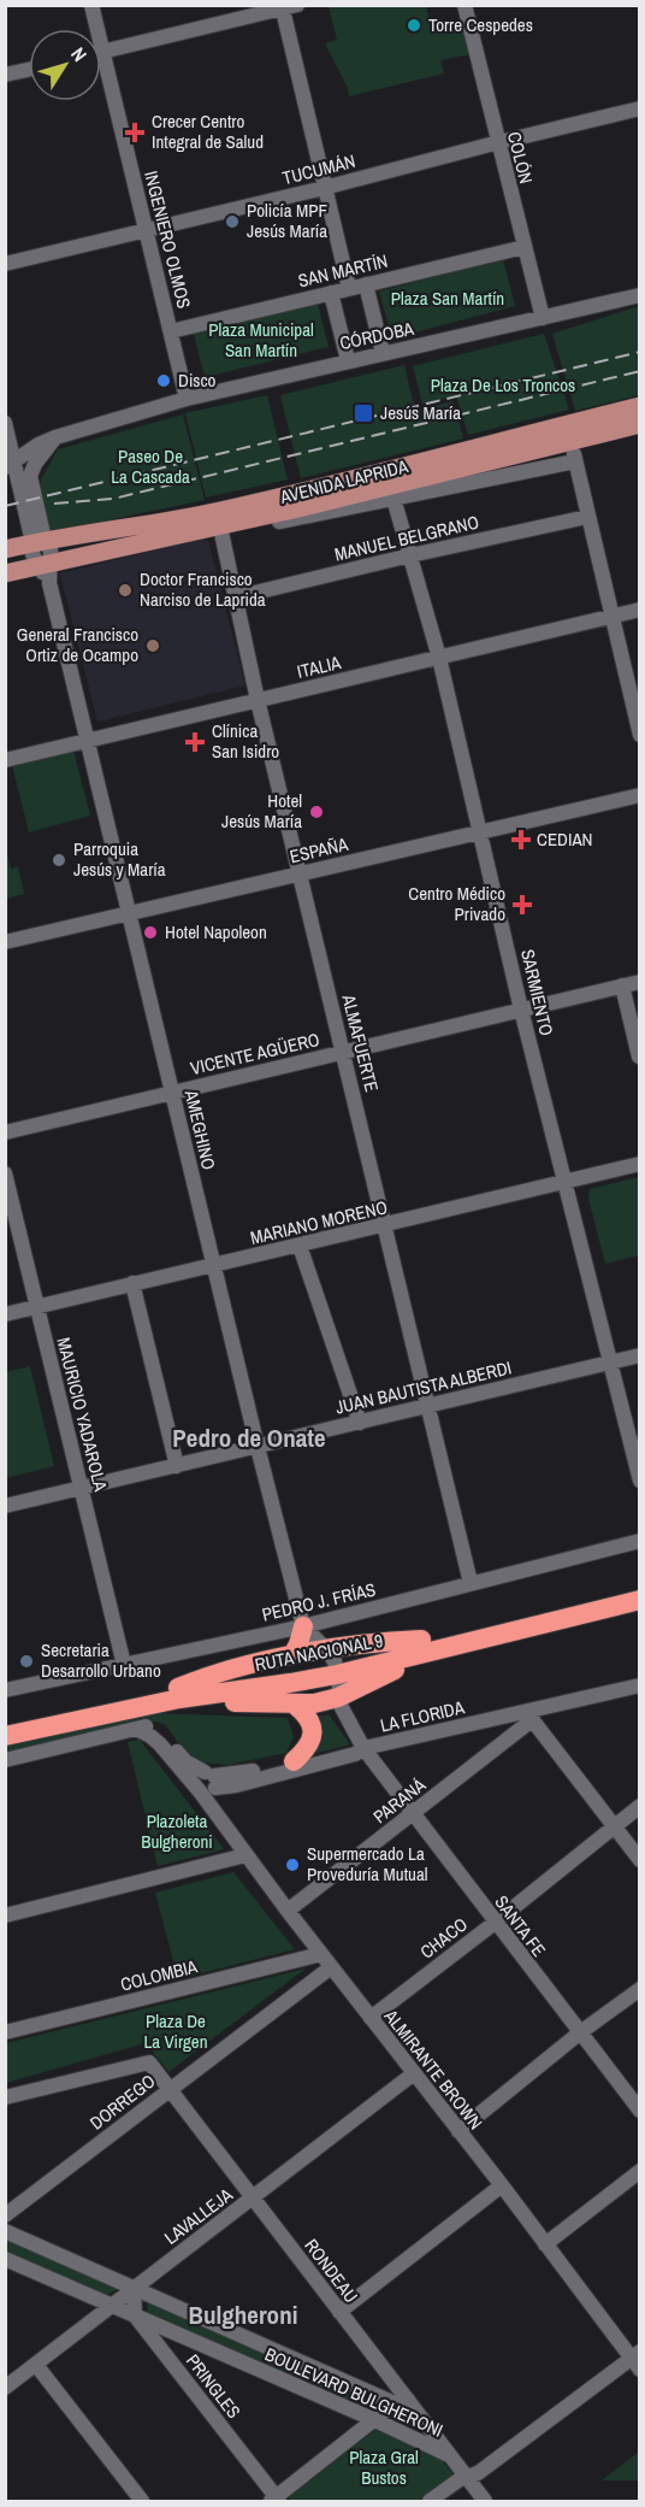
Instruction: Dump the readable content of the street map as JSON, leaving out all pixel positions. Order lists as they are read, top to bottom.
{
  "streets": {
    "highway": ["RUTA NACIONAL 9"],
    "main road": ["AVENIDA LAPRIDA"],
    "street": [
      "COLÓN",
      "TUCUMÁN",
      "INGENIERO OLMOS",
      "SAN MARTÍN",
      "CÓRDOBA",
      "MANUEL BELGRANO",
      "ITALIA",
      "ESPAÑA",
      "SARMIENTO",
      "ALMAFUERTE",
      "VICENTE AGÜERO",
      "AMEGHINO",
      "MARIANO MORENO",
      "JUAN BAUTISTA ALBERDI",
      "MAURICIO YADAROLA",
      "PEDRO J. FRÍAS",
      "LA FLORIDA",
      "PARANÁ",
      "SANTA FE",
      "CHACO",
      "COLOMBIA",
      "ALMIRANTE BROWN",
      "DORREGO",
      "LAVALLEJA",
      "RONDEAU",
      "PRINGLES",
      "BOULEVARD BULGHERONI"
    ]
  },
  "crossings": [
    ["COLÓN", "TUCUMÁN"],
    ["COLÓN", "SAN MARTÍN"],
    ["COLÓN", "CÓRDOBA"],
    ["TUCUMÁN", "INGENIERO OLMOS"],
    ["INGENIERO OLMOS", "SAN MARTÍN"],
    ["INGENIERO OLMOS", "CÓRDOBA"],
    ["AVENIDA LAPRIDA", "SARMIENTO"],
    ["AVENIDA LAPRIDA", "ALMAFUERTE"],
    ["AVENIDA LAPRIDA", "AMEGHINO"],
    ["MANUEL BELGRANO", "SARMIENTO"],
    ["MANUEL BELGRANO", "ALMAFUERTE"],
    ["ITALIA", "SARMIENTO"],
    ["ITALIA", "ALMAFUERTE"],
    ["ITALIA", "AMEGHINO"],
    ["ESPAÑA", "SARMIENTO"],
    ["ESPAÑA", "ALMAFUERTE"],
    ["ESPAÑA", "AMEGHINO"],
    ["SARMIENTO", "VICENTE AGÜERO"],
    ["SARMIENTO", "MARIANO MORENO"],
    ["SARMIENTO", "JUAN BAUTISTA ALBERDI"],
    ["ALMAFUERTE", "VICENTE AGÜERO"],
    ["ALMAFUERTE", "MARIANO MORENO"],
    ["ALMAFUERTE", "JUAN BAUTISTA ALBERDI"],
    ["ALMAFUERTE", "PEDRO J. FRÍAS"],
    ["VICENTE AGÜERO", "AMEGHINO"],
    ["AMEGHINO", "MARIANO MORENO"],
    ["AMEGHINO", "JUAN BAUTISTA ALBERDI"],
    ["AMEGHINO", "PEDRO J. FRÍAS"],
    ["MARIANO MORENO", "MAURICIO YADAROLA"],
    ["JUAN BAUTISTA ALBERDI", "MAURICIO YADAROLA"],
    ["MAURICIO YADAROLA", "PEDRO J. FRÍAS"],
    ["LA FLORIDA", "PARANÁ"],
    ["LA FLORIDA", "SANTA FE"],
    ["LA FLORIDA", "ALMIRANTE BROWN"],
    ["PARANÁ", "SANTA FE"],
    ["PARANÁ", "ALMIRANTE BROWN"],
    ["SANTA FE", "CHACO"],
    ["CHACO", "ALMIRANTE BROWN"],
    ["COLOMBIA", "ALMIRANTE BROWN"],
    ["ALMIRANTE BROWN", "DORREGO"],
    ["ALMIRANTE BROWN", "LAVALLEJA"],
    ["DORREGO", "RONDEAU"],
    ["LAVALLEJA", "RONDEAU"],
    ["LAVALLEJA", "BOULEVARD BULGHERONI"],
    ["RONDEAU", "BOULEVARD BULGHERONI"],
    ["PRINGLES", "BOULEVARD BULGHERONI"]
  ],
  "districts": ["Pedro de Onate", "Bulgheroni"],
  "parks": [
    "Plaza San Martín",
    "Plaza Municipal San Martín",
    "Plaza De Los Troncos",
    "Paseo De La Cascada",
    "Plazoleta Bulgheroni",
    "Plaza De La Virgen",
    "Plaza Gral Bustos"
  ],
  "places": {
    "other": [
      "Torre Cespedes",
      "Policía MPF Jesús María",
      "Disco",
      "Doctor Francisco Narciso de Laprida",
      "General Francisco Ortiz de Ocampo",
      "Hotel Jesús María",
      "Parroquia Jesús y María",
      "Hotel Napoleon",
      "Secretaria Desarrollo Urbano",
      "Supermercado La Proveduría Mutual"
    ],
    "health": [
      "Crecer Centro Integral de Salud",
      "Clínica San Isidro",
      "CEDIAN",
      "Centro Médico Privado"
    ],
    "transit": ["Jesús María"]
  },
  "north": "top right"
}
